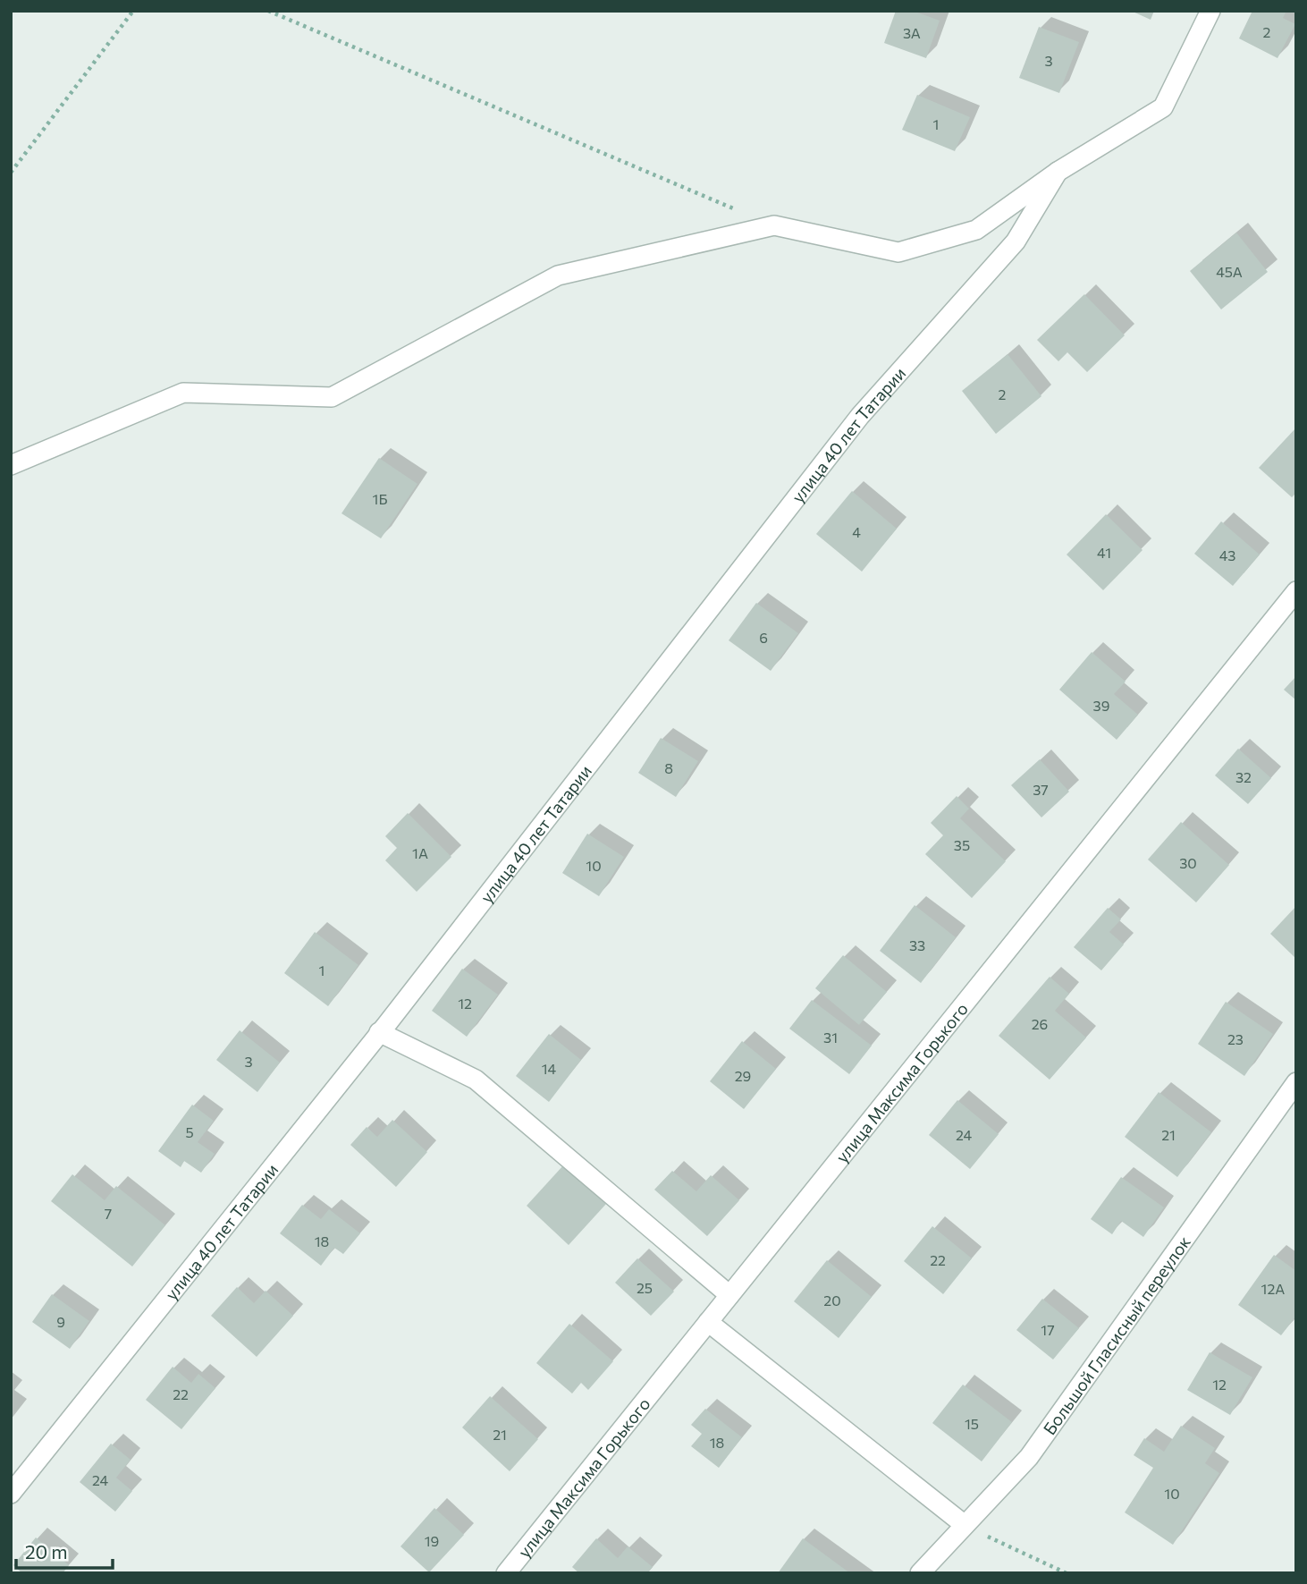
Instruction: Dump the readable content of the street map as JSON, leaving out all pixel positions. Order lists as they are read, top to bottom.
{
  "streets": {
    "street": ["улица 40 лет Татарии", "улица Максима Горького", "Большой Гласисный переулок"]
  },
  "house_numbers": [
    "2",
    "3А",
    "3",
    "1",
    "45А",
    "2",
    "1Б",
    "4",
    "41",
    "43",
    "6",
    "39",
    "8",
    "32",
    "37",
    "35",
    "1А",
    "30",
    "10",
    "33",
    "1",
    "12",
    "26",
    "31",
    "23",
    "3",
    "14",
    "29",
    "5",
    "24",
    "21",
    "7",
    "18",
    "22",
    "25",
    "12А",
    "20",
    "9",
    "17",
    "12",
    "22",
    "15",
    "21",
    "18",
    "24",
    "10",
    "19"
  ],
  "scale_bar": "20 m"
}
